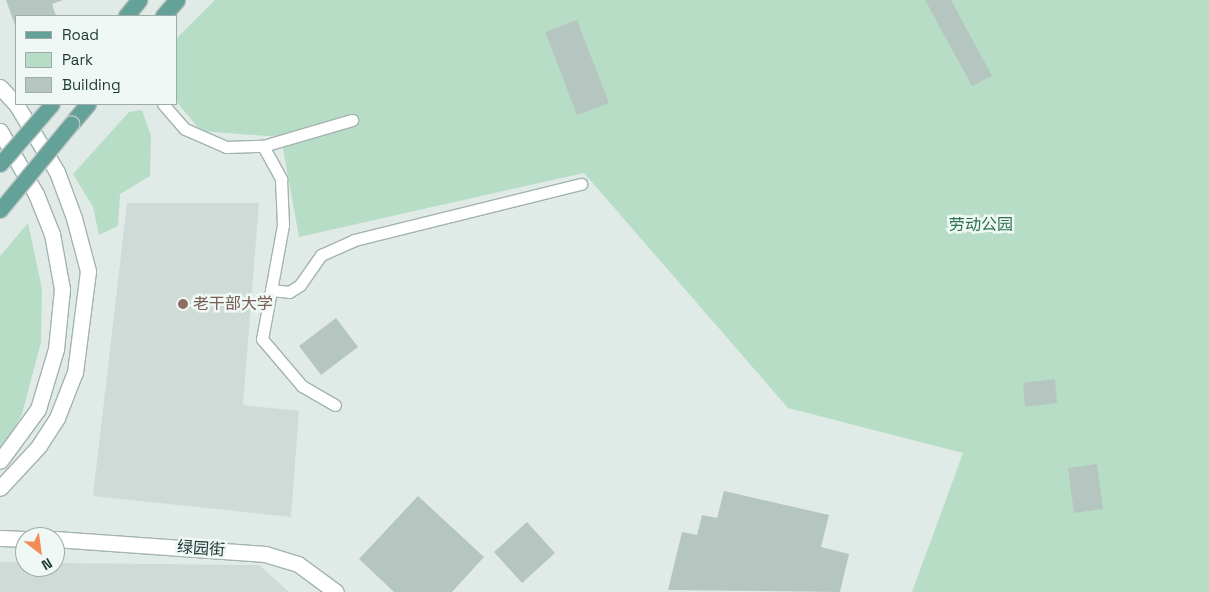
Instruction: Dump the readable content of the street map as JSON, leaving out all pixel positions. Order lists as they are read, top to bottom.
{
  "streets": {
    "main road": ["绿园街"]
  },
  "parks": ["劳动公园"],
  "places": ["老干部大学"],
  "legend": ["Road", "Park", "Building"],
  "north": "bottom right"
}
